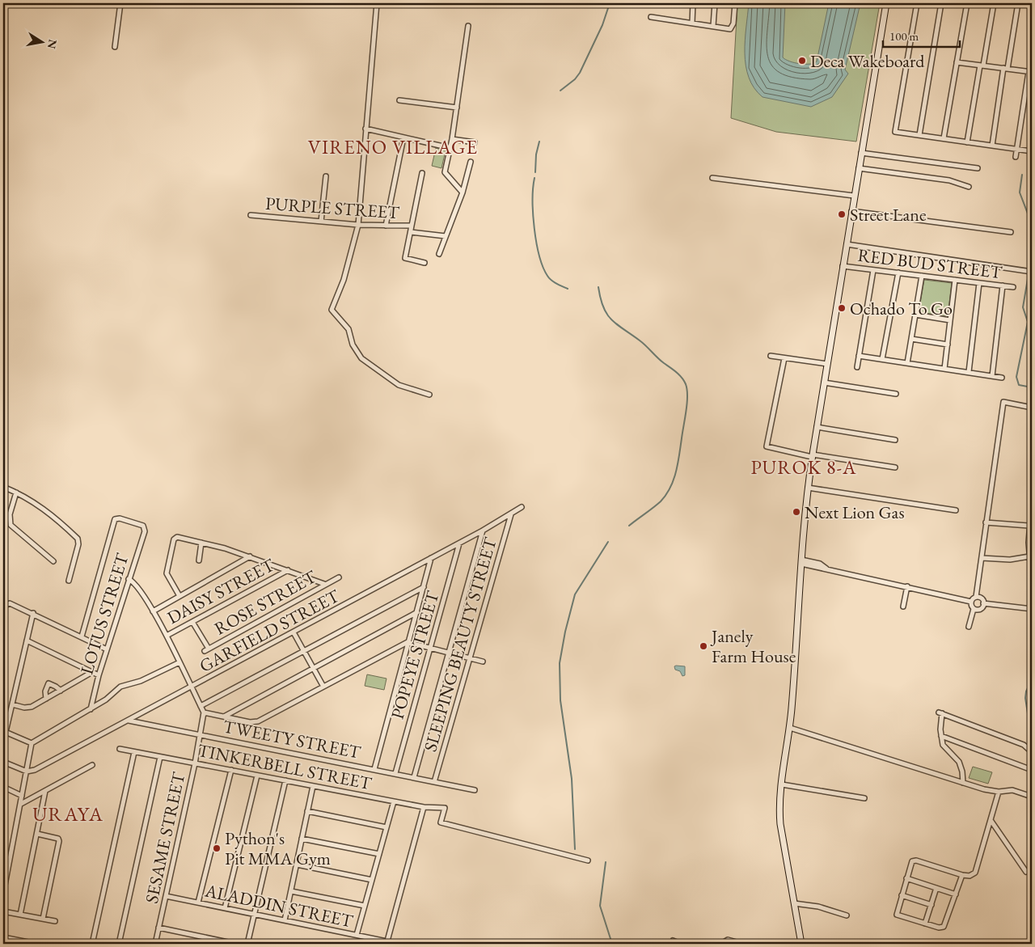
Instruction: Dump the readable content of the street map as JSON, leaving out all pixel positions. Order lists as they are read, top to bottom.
{
  "streets": {
    "street": [
      "PURPLE STREET",
      "RED BUD STREET",
      "DAISY STREET",
      "ROSE STREET",
      "LOTUS STREET",
      "GARFIELD STREET",
      "SLEEPING BEAUTY STREET",
      "POPEYE STREET",
      "TWEETY STREET",
      "TINKERBELL STREET",
      "SESAME STREET",
      "ALADDIN STREET"
    ]
  },
  "crossings": [
    ["DAISY STREET", "ROSE STREET"],
    ["GARFIELD STREET", "SLEEPING BEAUTY STREET"],
    ["GARFIELD STREET", "POPEYE STREET"],
    ["GARFIELD STREET", "TWEETY STREET"],
    ["SLEEPING BEAUTY STREET", "TWEETY STREET"],
    ["POPEYE STREET", "TWEETY STREET"],
    ["TWEETY STREET", "SESAME STREET"],
    ["TINKERBELL STREET", "SESAME STREET"],
    ["SESAME STREET", "ALADDIN STREET"]
  ],
  "districts": ["VIRENO VILLAGE", "PUROK 8-A", "URAYA"],
  "places": [
    "Deca Wakeboard",
    "Street Lane",
    "Ochado To Go",
    "Next Lion Gas",
    "Janely Farm House",
    "Python's Pit MMA Gym"
  ],
  "scale_bar": "100 m",
  "north": "right"
}
